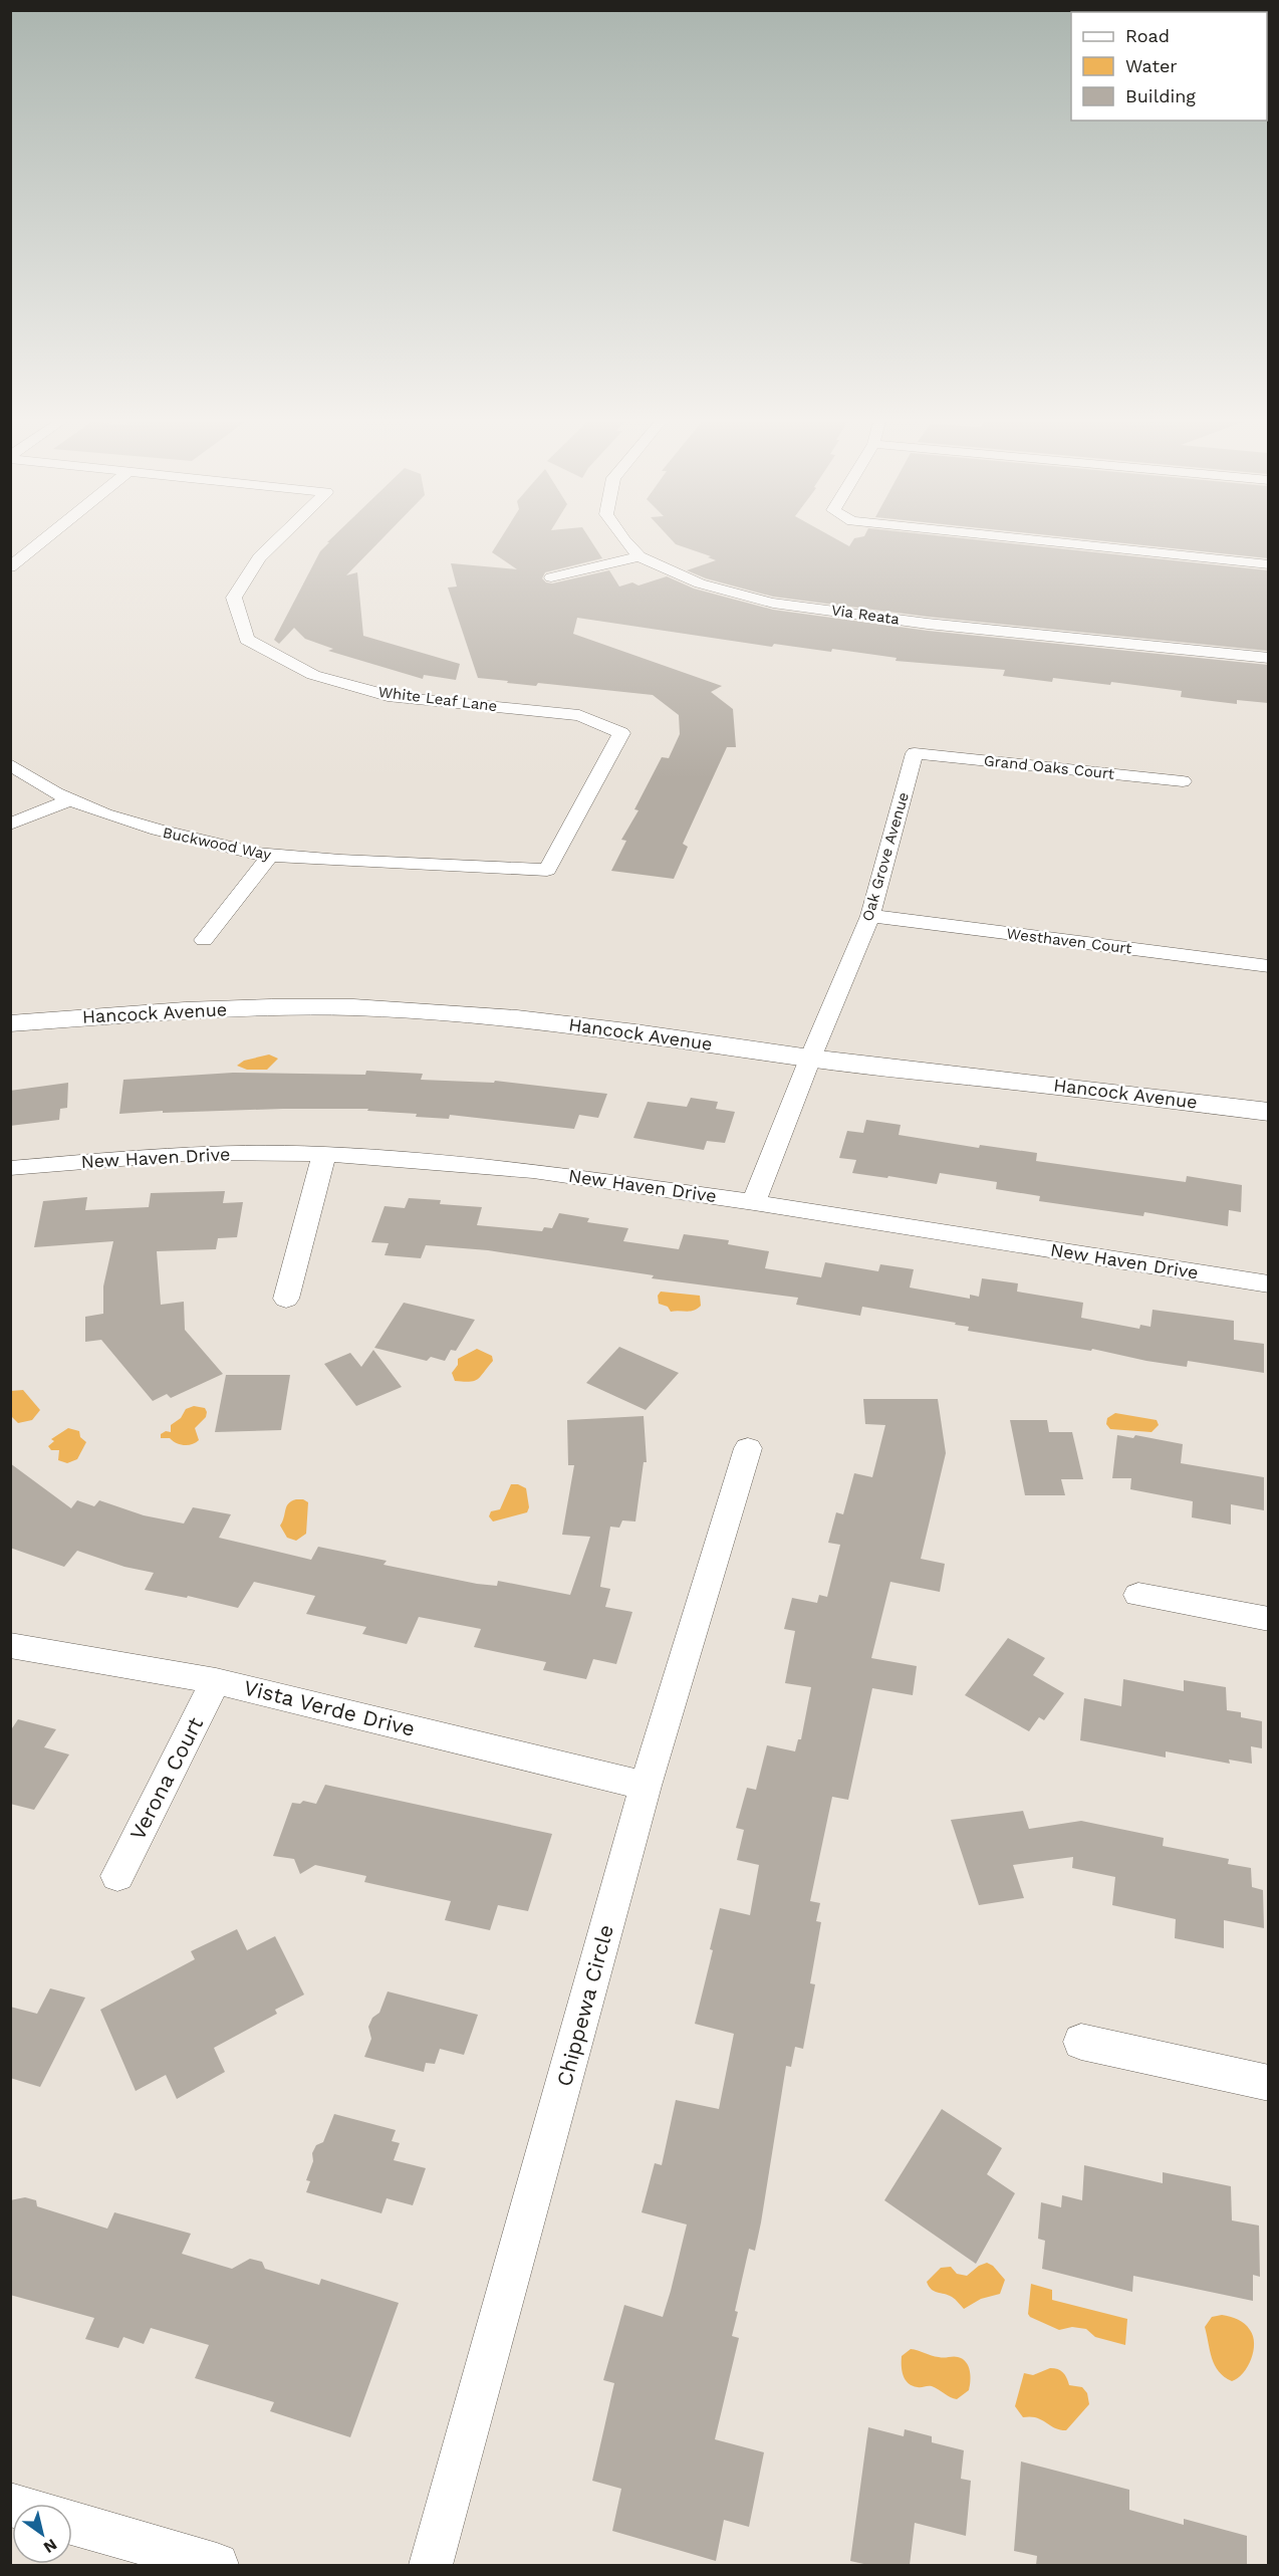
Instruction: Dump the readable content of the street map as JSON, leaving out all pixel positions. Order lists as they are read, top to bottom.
{
  "streets": {
    "main road": ["Hancock Avenue"],
    "street": [
      "Via Reata",
      "White Leaf Lane",
      "Grand Oaks Court",
      "Buckwood Way",
      "Oak Grove Avenue",
      "Westhaven Court",
      "New Haven Drive",
      "Vista Verde Drive",
      "Verona Court",
      "Chippewa Circle"
    ]
  },
  "crossings": [
    ["White Leaf Lane", "Buckwood Way"],
    ["Grand Oaks Court", "Oak Grove Avenue"],
    ["Oak Grove Avenue", "Westhaven Court"],
    ["Oak Grove Avenue", "Hancock Avenue"],
    ["Oak Grove Avenue", "New Haven Drive"],
    ["Vista Verde Drive", "Verona Court"],
    ["Vista Verde Drive", "Chippewa Circle"]
  ],
  "legend": ["Road", "Water", "Building"],
  "north": "bottom right"
}
